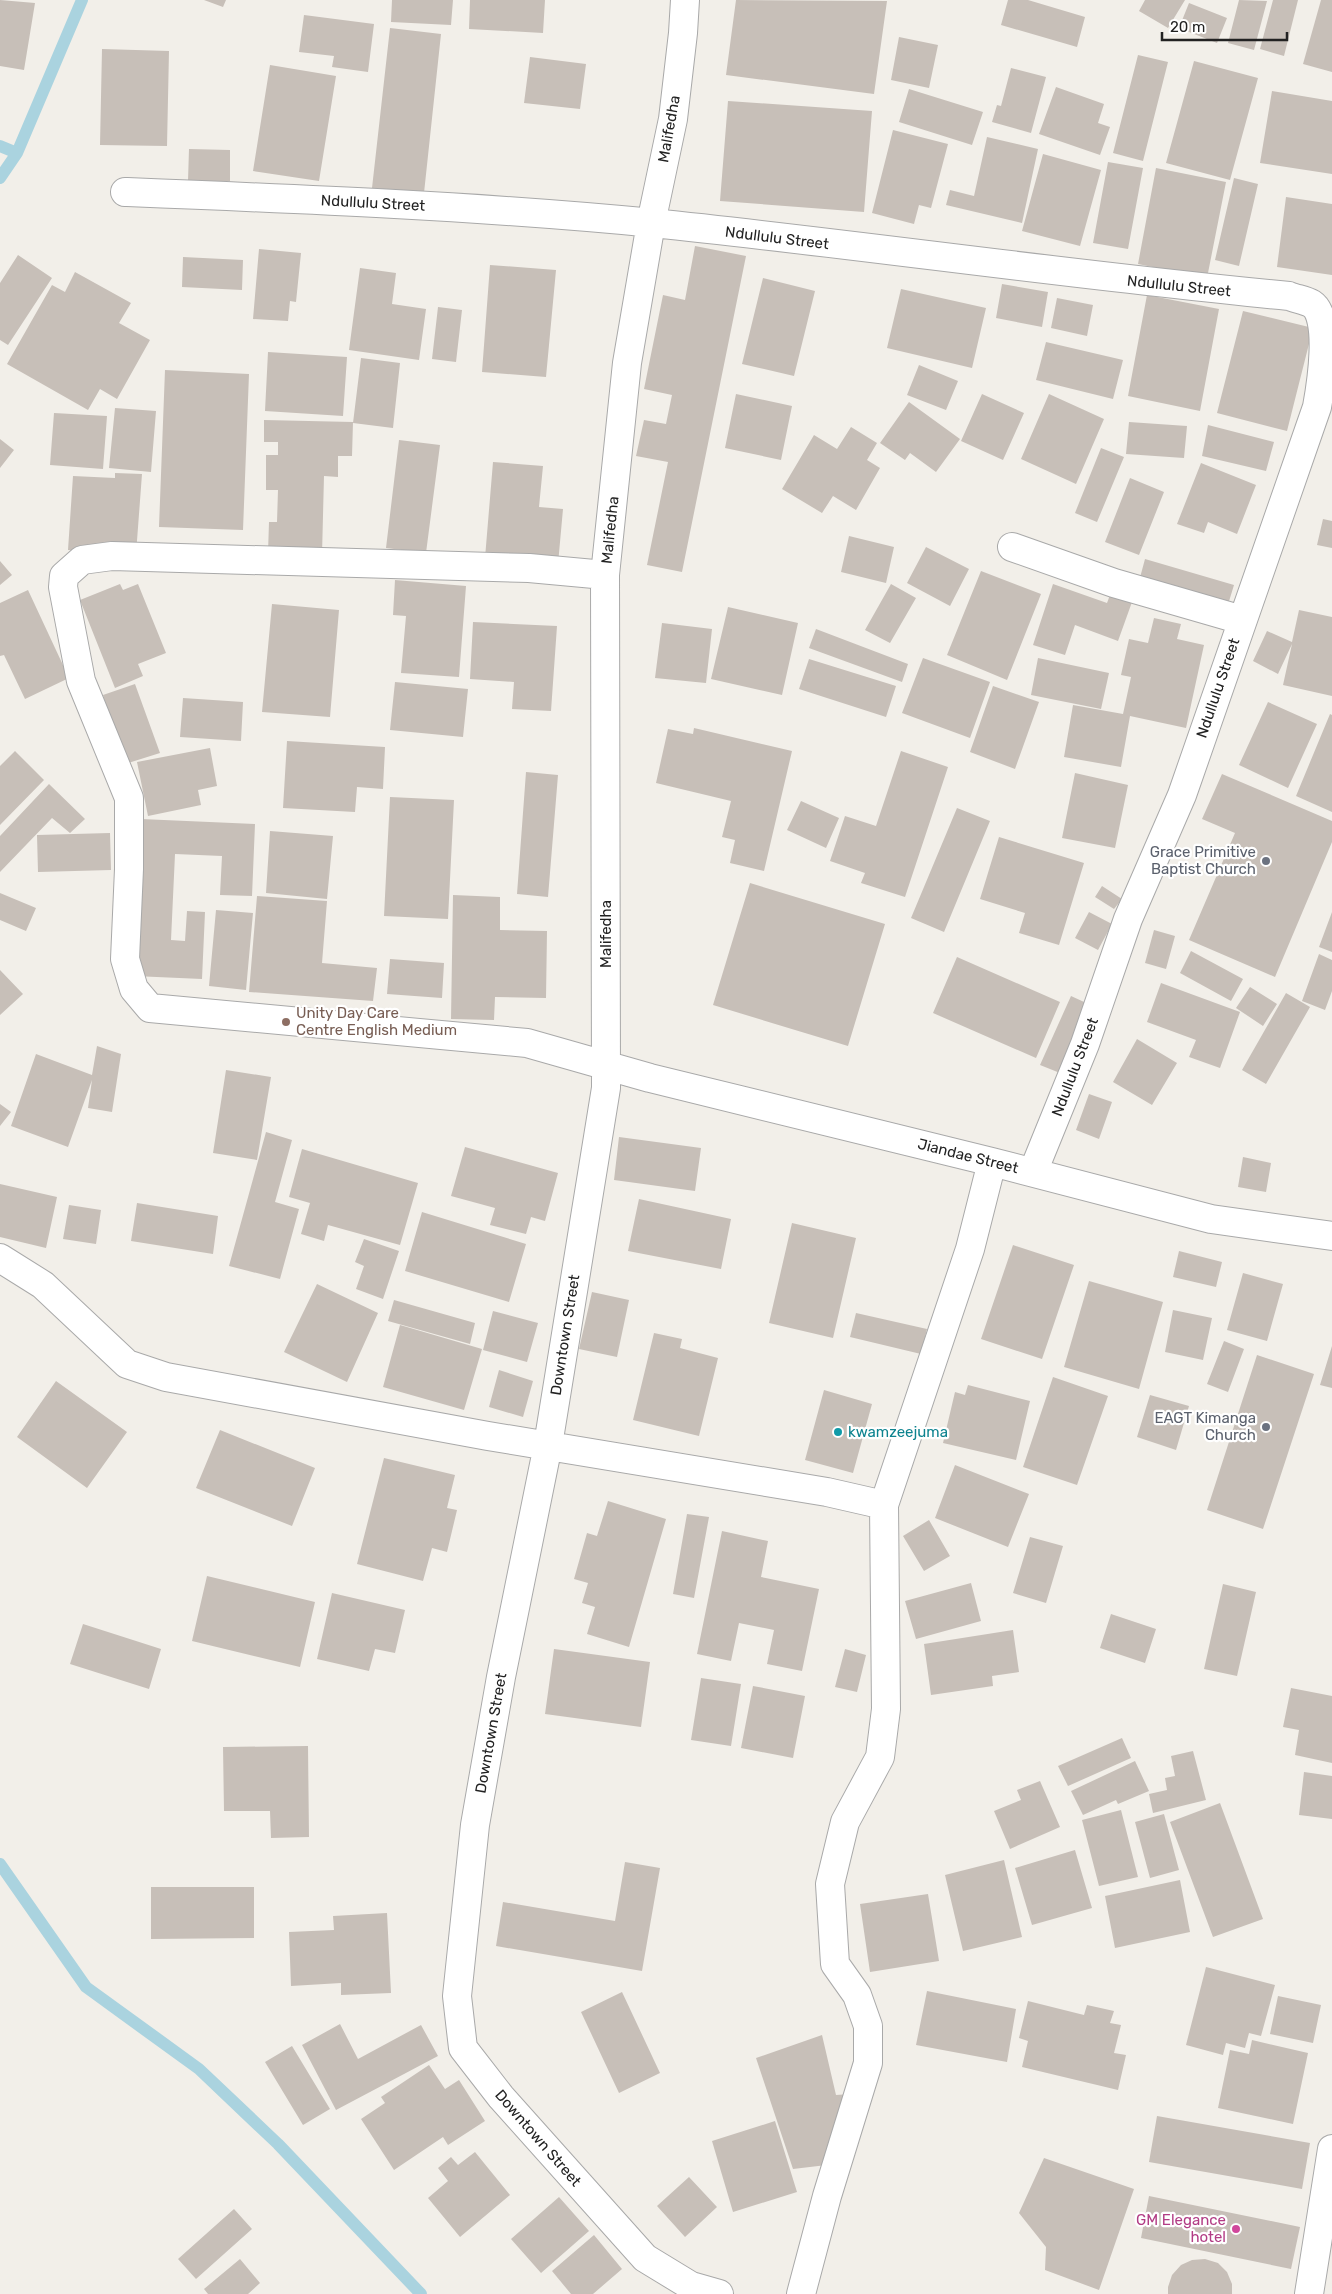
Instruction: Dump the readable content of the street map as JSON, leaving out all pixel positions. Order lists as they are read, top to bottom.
{
  "streets": {
    "street": [
      "Malifedha",
      "Ndullulu Street",
      "Jiandae Street",
      "Downtown Street"
    ]
  },
  "crossings": [
    ["Malifedha", "Ndullulu Street"],
    ["Malifedha", "Jiandae Street"],
    ["Malifedha", "Downtown Street"],
    ["Ndullulu Street", "Jiandae Street"],
    ["Jiandae Street", "Downtown Street"]
  ],
  "places": [
    "Grace Primitive Baptist Church",
    "Unity Day Care Centre English Medium",
    "EAGT Kimanga Church",
    "kwamzeejuma",
    "GM Elegance hotel"
  ],
  "scale_bar": "20 m"
}
